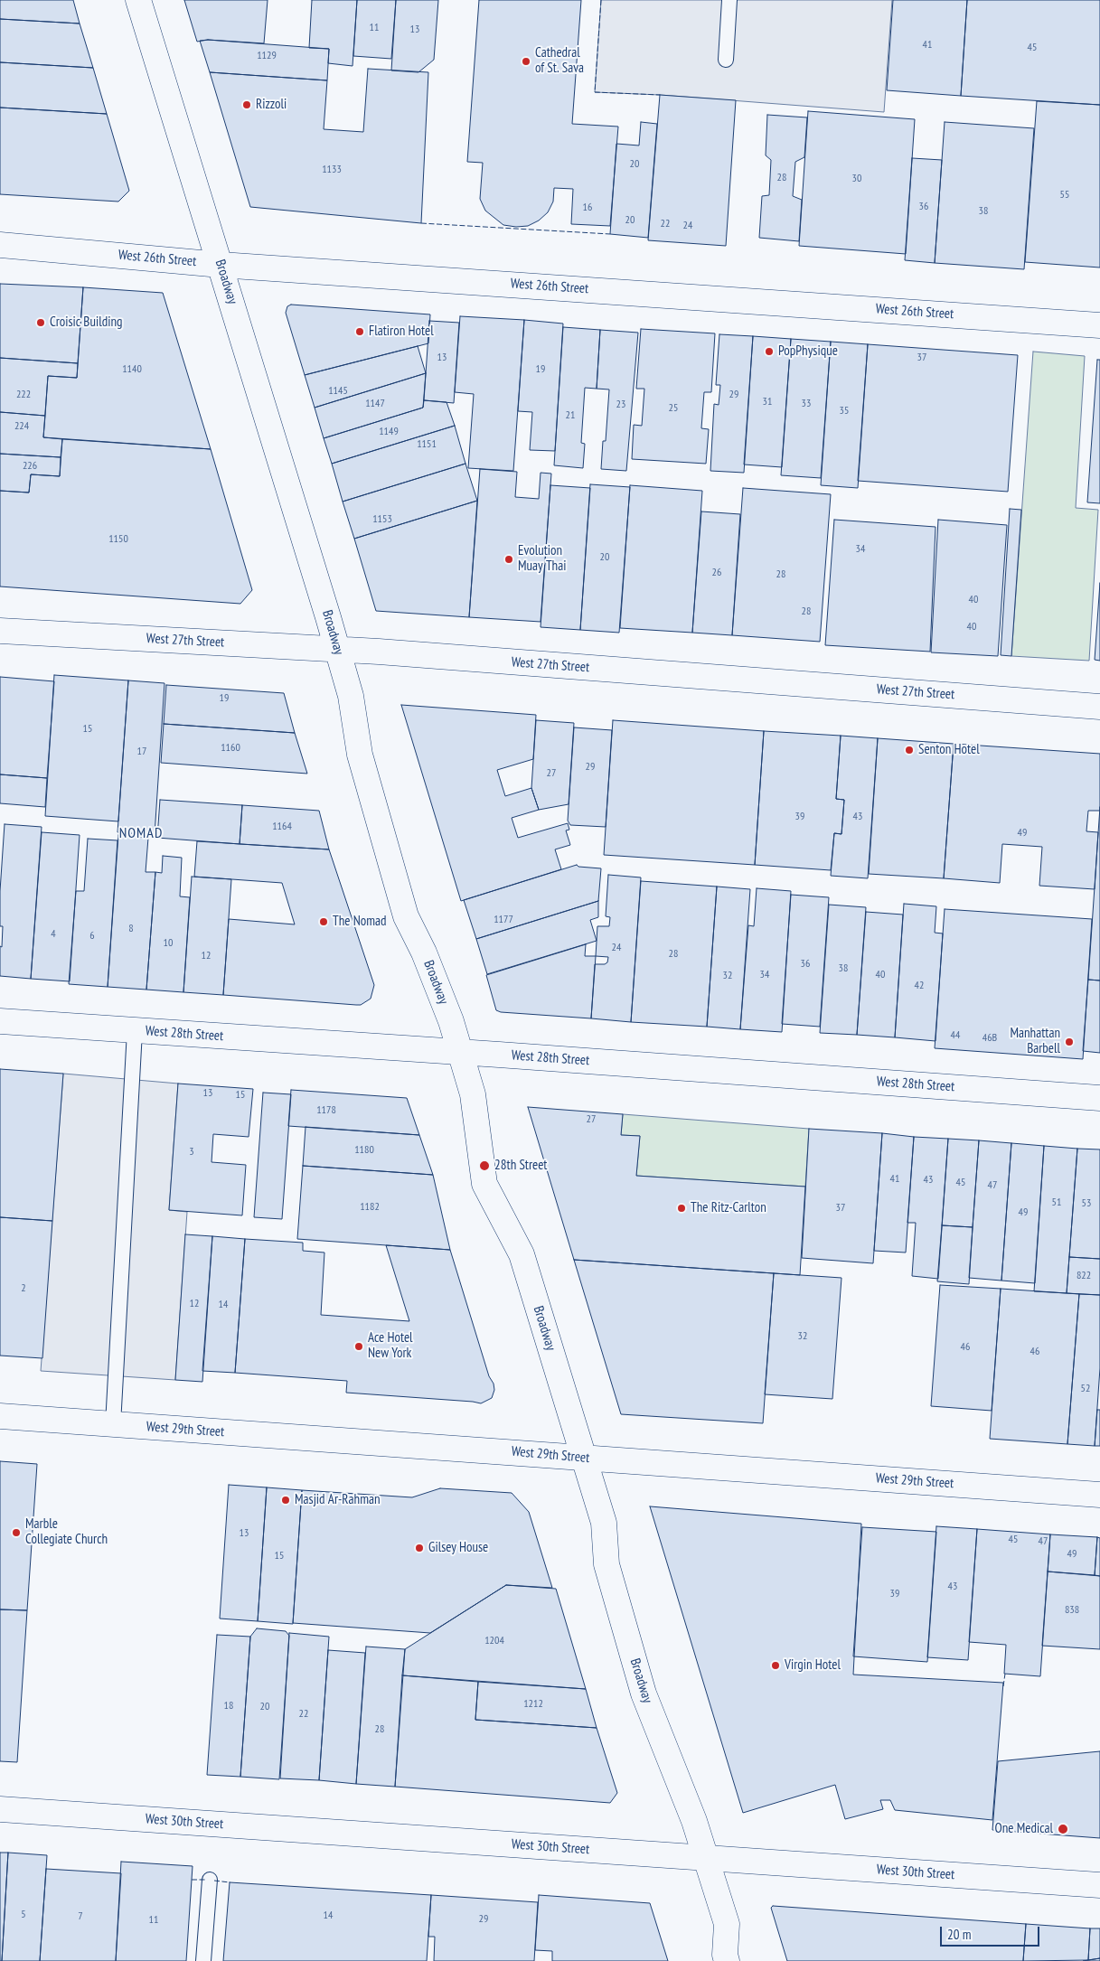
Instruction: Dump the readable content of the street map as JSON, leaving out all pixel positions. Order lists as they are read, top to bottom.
{
  "streets": {
    "street": [
      "West 26th Street",
      "Broadway",
      "West 27th Street",
      "West 28th Street",
      "West 29th Street",
      "West 30th Street"
    ]
  },
  "crossings": [
    ["West 26th Street", "Broadway"],
    ["Broadway", "West 27th Street"],
    ["Broadway", "West 28th Street"],
    ["Broadway", "West 29th Street"],
    ["Broadway", "West 30th Street"]
  ],
  "districts": ["NOMAD"],
  "places": [
    "Cathedral of St. Sava",
    "Rizzoli",
    "Croisic Building",
    "Flatiron Hotel",
    "PopPhysique",
    "Evolution Muay Thai",
    "Senton Hotel",
    "The Nomad",
    "Manhattan Barbell",
    "28th Street",
    "The Ritz-Carlton",
    "Ace Hotel New York",
    "Masjid Ar-Rahman",
    "Marble Collegiate Church",
    "Gilsey House",
    "Virgin Hotel",
    "One Medical"
  ],
  "house_numbers": [
    "11",
    "13",
    "41",
    "45",
    "1129",
    "20",
    "1133",
    "28",
    "30",
    "55",
    "36",
    "16",
    "38",
    "20",
    "22",
    "24",
    "13",
    "37",
    "1140",
    "19",
    "1145",
    "222",
    "29",
    "31",
    "1147",
    "33",
    "23",
    "25",
    "35",
    "21",
    "224",
    "1149",
    "1151",
    "226",
    "1153",
    "1150",
    "34",
    "20",
    "26",
    "28",
    "40",
    "28",
    "40",
    "19",
    "15",
    "1160",
    "17",
    "29",
    "27",
    "39",
    "43",
    "1164",
    "49",
    "1177",
    "8",
    "4",
    "6",
    "10",
    "24",
    "28",
    "12",
    "36",
    "38",
    "34",
    "40",
    "32",
    "42",
    "44",
    "46B",
    "13",
    "15",
    "1178",
    "27",
    "1180",
    "3",
    "41",
    "43",
    "45",
    "47",
    "51",
    "53",
    "1182",
    "37",
    "49",
    "822",
    "2",
    "12",
    "14",
    "32",
    "46",
    "46",
    "52",
    "13",
    "45",
    "47",
    "49",
    "15",
    "43",
    "39",
    "838",
    "1204",
    "1212",
    "18",
    "20",
    "22",
    "28",
    "5",
    "14",
    "7",
    "29",
    "11"
  ],
  "scale_bar": "20 m"
}
